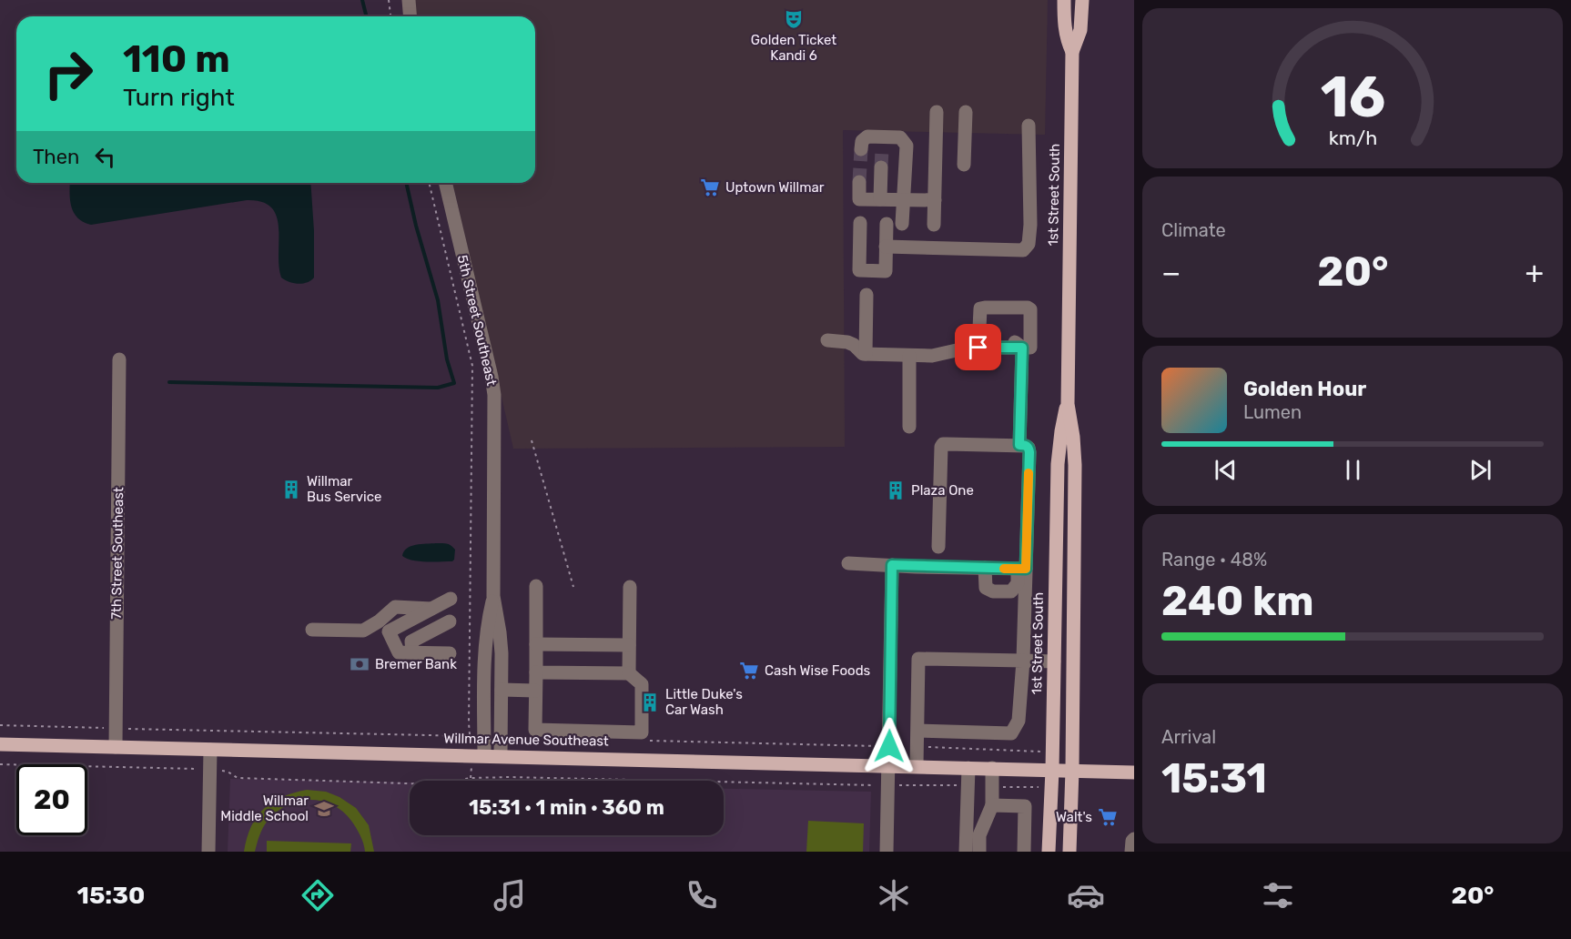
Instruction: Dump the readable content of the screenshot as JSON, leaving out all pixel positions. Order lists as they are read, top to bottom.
{
  "streets": {
    "main road": ["1st Street South", "Willmar Avenue Southeast"],
    "street": ["5th Street Southeast", "7th Street Southeast"]
  },
  "crossings": [
    ["1st Street South", "Willmar Avenue Southeast"],
    ["5th Street Southeast", "Willmar Avenue Southeast"],
    ["7th Street Southeast", "Willmar Avenue Southeast"]
  ],
  "places": {
    "theatre": ["Golden Ticket Kandi 6"],
    "supermarket": ["Uptown Willmar", "Cash Wise Foods", "Walt's"],
    "building": ["Willmar Bus Service", "Plaza One", "Little Duke's Car Wash"],
    "bank": ["Bremer Bank"],
    "school or university": ["Willmar Middle School"]
  },
  "page": {
    "turn": ["110 m", "Turn right"],
    "then": "Then",
    "tile": [
      "Climate",
      ["Range · 48%", "240 km"],
      ["Arrival", "15:31"]
    ],
    "heat": ["−", "20°", "+"],
    "song": ["Golden Hour", "Lumen"],
    "limit": "20",
    "trip": "15:31 · 1 min · 360 m",
    "tabs": ["15:30", "20°"],
    "gauge": ["16", "km/h"]
  }
}
